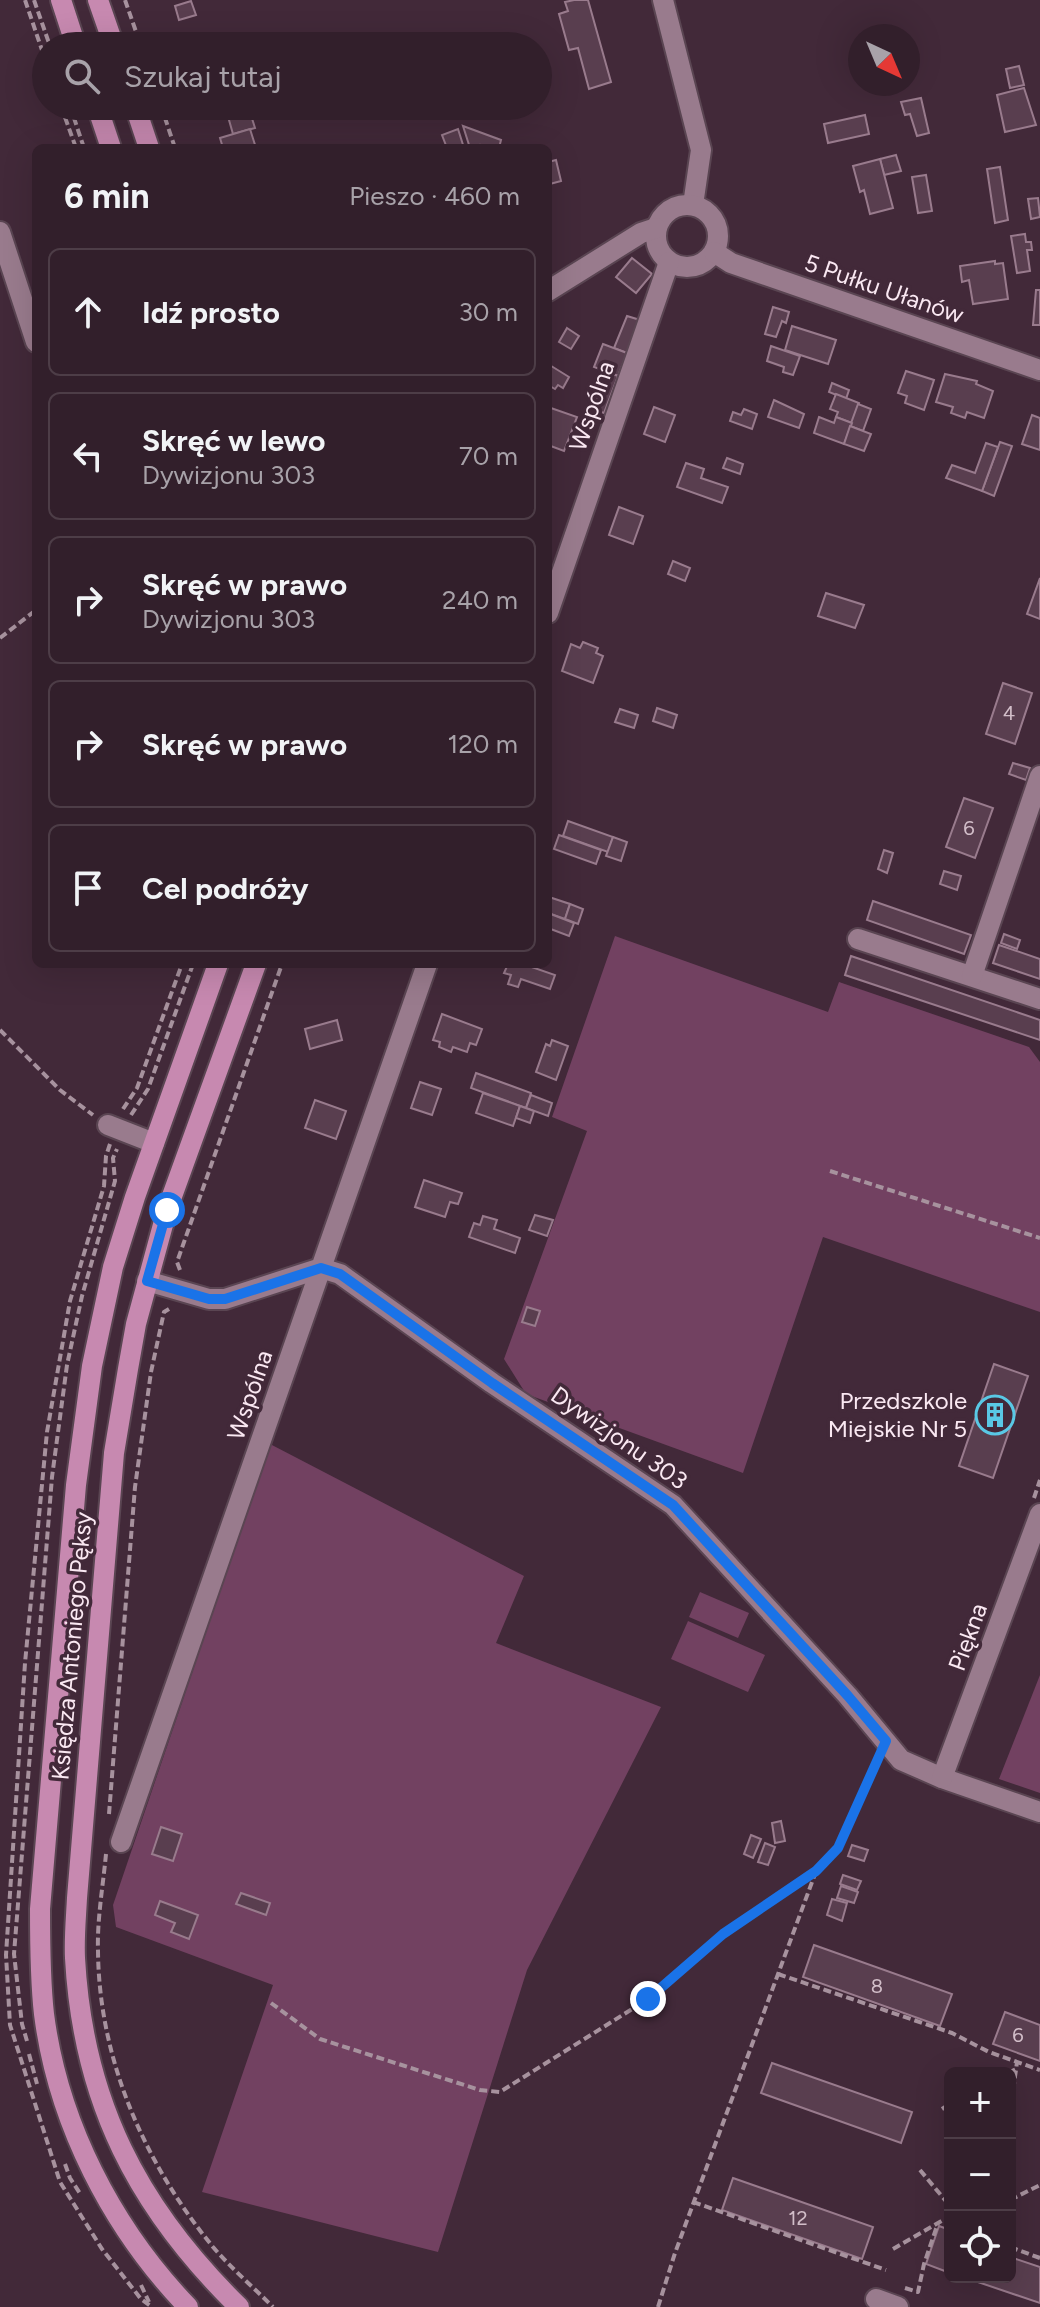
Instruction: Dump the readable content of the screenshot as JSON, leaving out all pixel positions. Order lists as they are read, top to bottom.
{
  "streets": {
    "main road": ["Księdza Antoniego Pęksy"],
    "street": [
      "5 Pułku Ułanów",
      "Wspólna",
      "Dywizjonu 303",
      "Piękna"
    ]
  },
  "crossings": [
    ["5 Pułku Ułanów", "Wspólna"],
    ["Wspólna", "Dywizjonu 303"],
    ["Dywizjonu 303", "Piękna"]
  ],
  "places": {
    "building": ["Przedszkole Miejskie Nr 5"]
  },
  "house_numbers": [
    "4",
    "6",
    "8",
    "6",
    "12"
  ],
  "north": "bottom right",
  "page": {
    "search": "Szukaj tutaj",
    "heading": ["6 min", "Pieszo · 460 m"],
    "list": [
      ["Idź prosto", "30 m"],
      ["Skręć w lewo", "Dywizjonu 303", "70 m"],
      ["Skręć w prawo", "Dywizjonu 303", "240 m"],
      ["Skręć w prawo", "120 m"],
      "Cel podróży"
    ],
    "map_buttons": ["+", "−"]
  }
}
